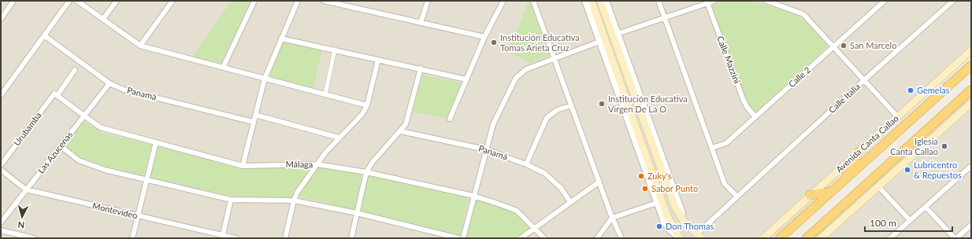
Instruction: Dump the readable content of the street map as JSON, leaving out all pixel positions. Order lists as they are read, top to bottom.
{
  "streets": {
    "highway": ["Avenida Canta Callao"],
    "street": [
      "Calle Mazzini",
      "Calle 2",
      "Panamá",
      "Calle Italia",
      "Urubamba",
      "Las Azucenas",
      "Málaga",
      "Montevideo"
    ]
  },
  "crossings": [
    ["Calle Mazzini", "Calle 2"],
    ["Panamá", "Las Azucenas"],
    ["Urubamba", "Málaga"],
    ["Las Azucenas", "Málaga"],
    ["Las Azucenas", "Montevideo"]
  ],
  "places": [
    "Institución Educativa Tomas Arieta Cruz",
    "San Marcelo",
    "Gemelas",
    "Institución Educativa Virgen De La O",
    "Iglesia Canta Callao",
    "Lubricentro & Repuestos",
    "Zuky's",
    "Sabor Punto",
    "Don Thomas"
  ],
  "scale_bar": "100 m",
  "north": "bottom"
}
